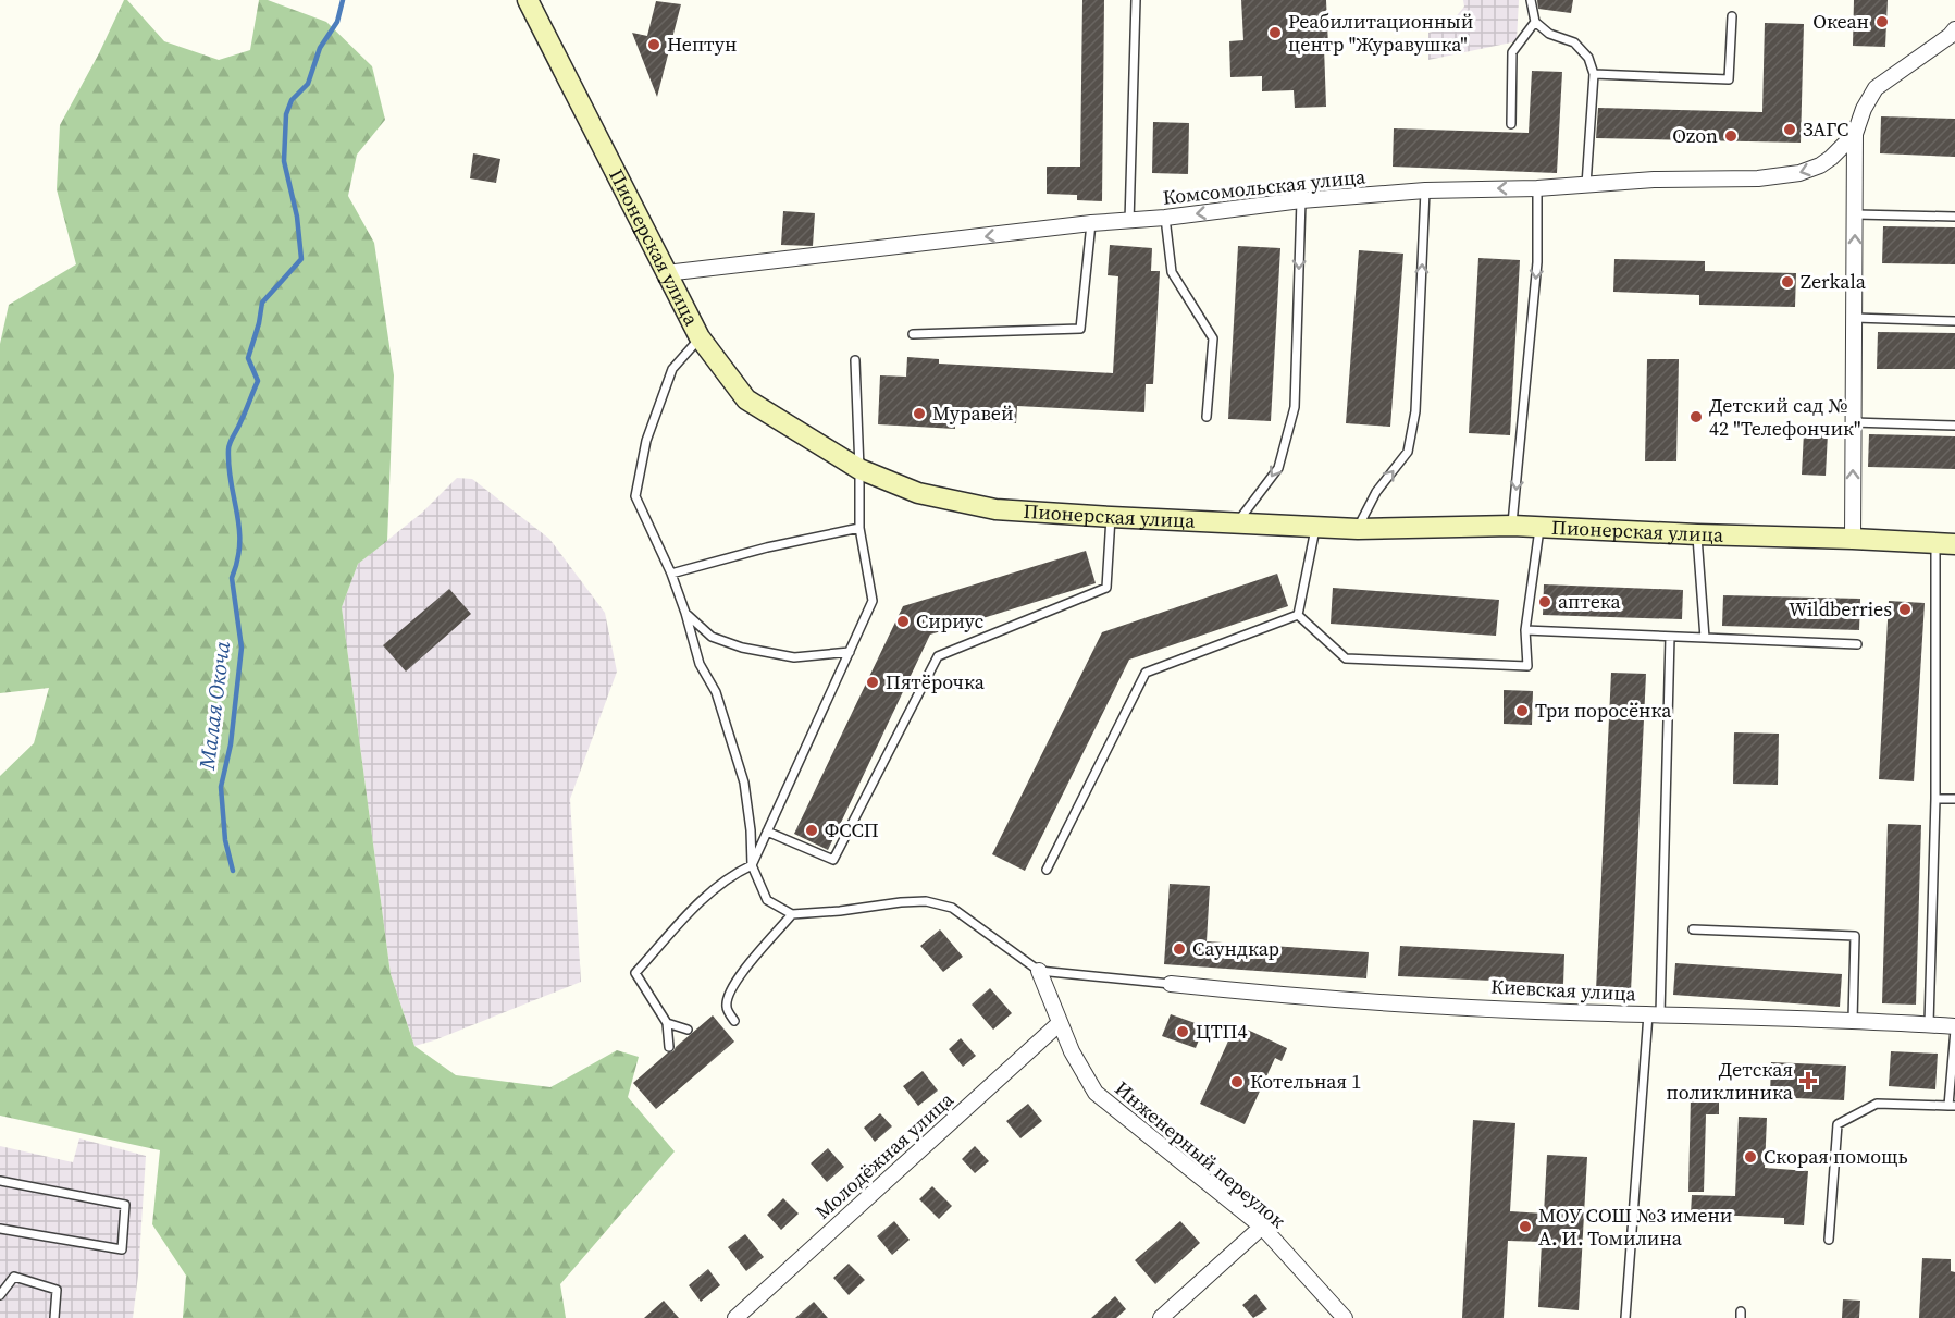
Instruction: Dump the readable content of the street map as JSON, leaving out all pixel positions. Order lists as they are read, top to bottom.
{
  "streets": {
    "main road": ["Пионерская улица"],
    "street": [
      "Комсомольская улица",
      "Киевская улица",
      "Инженерный переулок",
      "Молодёжная улица"
    ]
  },
  "crossings": [
    ["Комсомольская улица", "Пионерская улица"],
    ["Инженерный переулок", "Молодёжная улица"]
  ],
  "one_way": ["Комсомольская улица"],
  "water": ["Малая Окоча"],
  "places": {
    "other": [
      "Океан",
      "Реабилитационный центр \"Журавушка\"",
      "Нептун",
      "ЗАГС",
      "Ozon",
      "Zerkala",
      "Муравей",
      "Детский сад № 42 \"Телефончик\"",
      "аптека",
      "Wildberries",
      "Сириус",
      "Пятёрочка",
      "Три поросёнка",
      "ФССП",
      "Саундкар",
      "ЦТП4",
      "Котельная 1",
      "Скорая помощь",
      "МОУ СОШ №3 имени А. И. Томилина"
    ],
    "health": ["Детская поликлиника"]
  }
}
